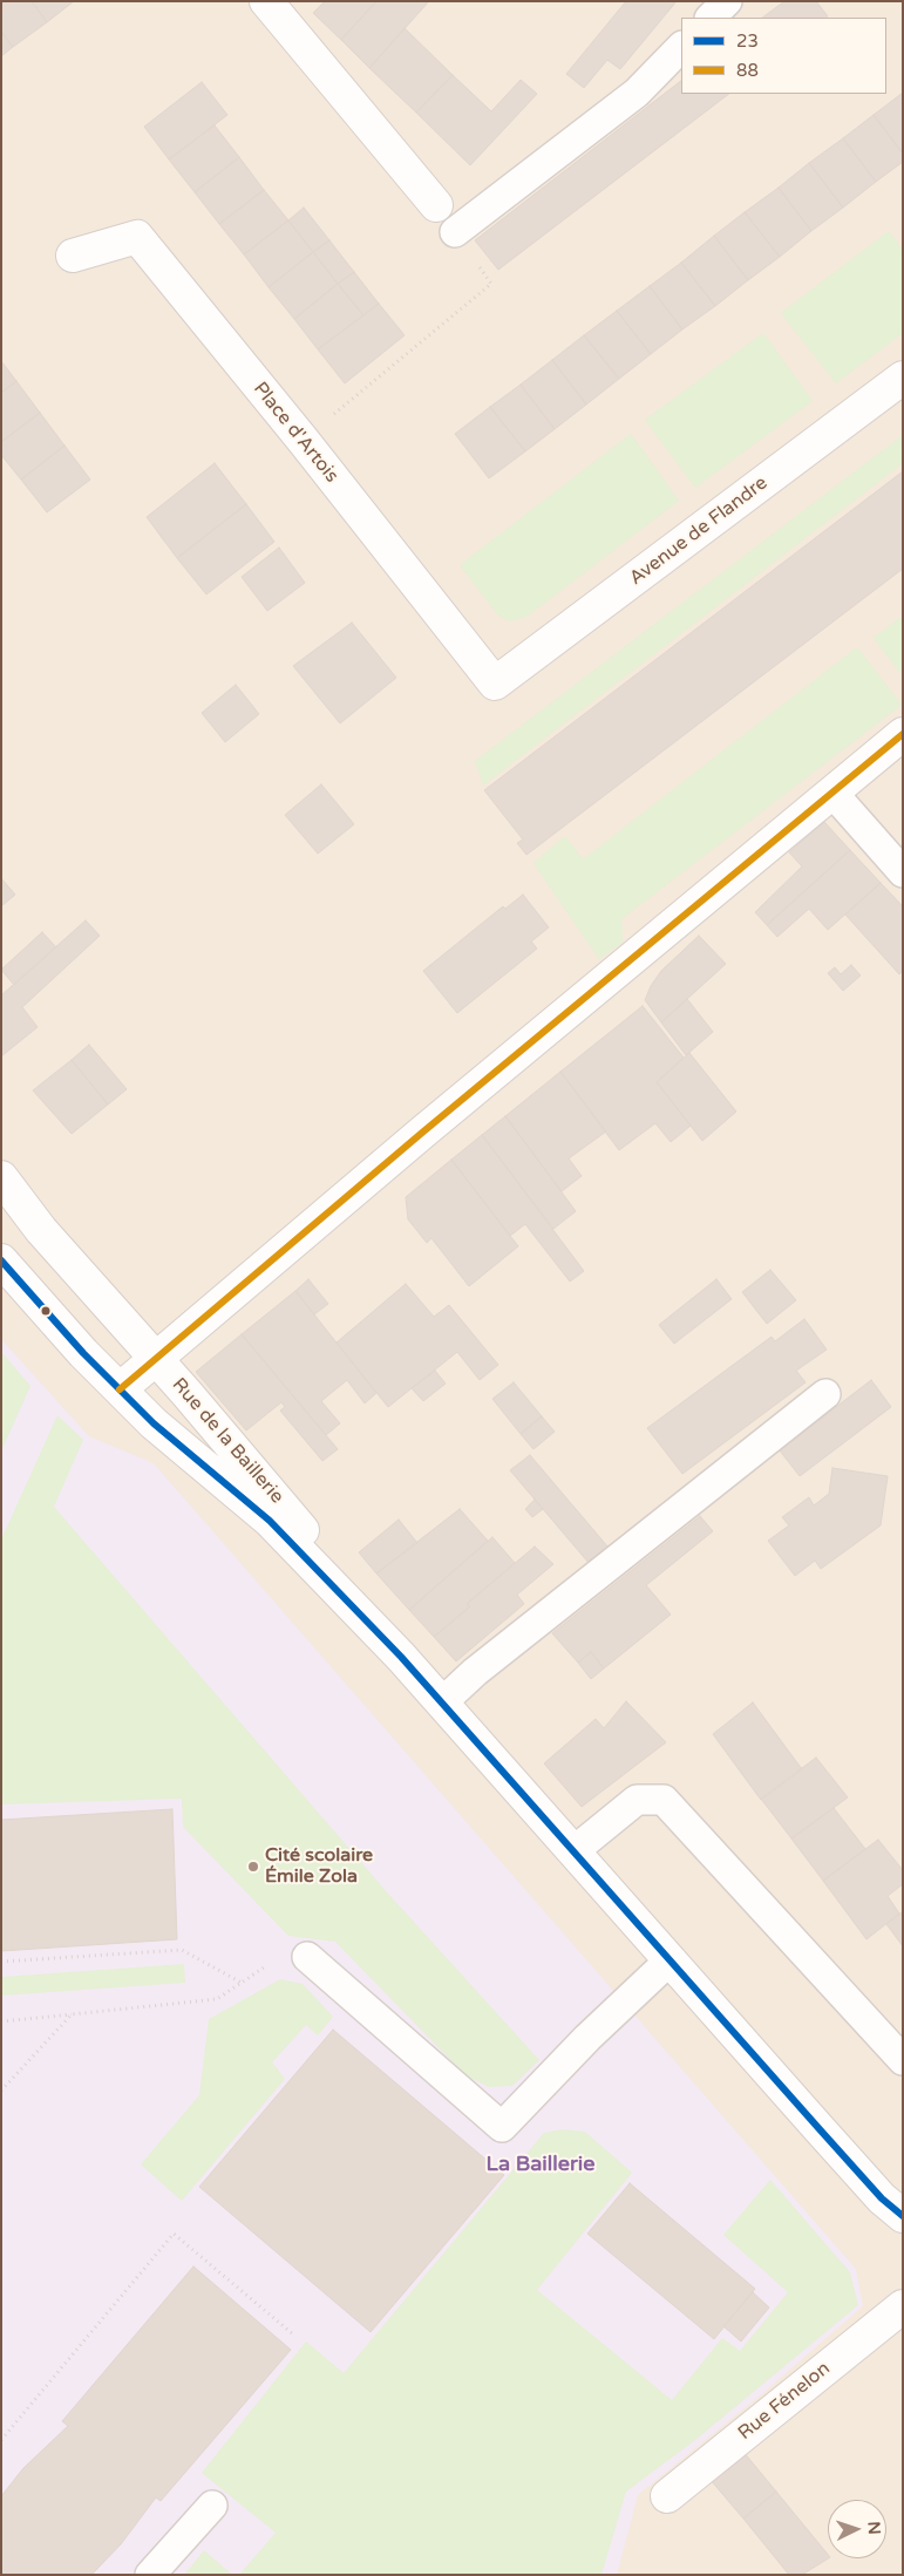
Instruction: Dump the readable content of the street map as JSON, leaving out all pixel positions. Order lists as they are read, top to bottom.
{
  "streets": {
    "street": [
      "Place d'Artois",
      "Avenue de Flandre",
      "Rue de la Baillerie",
      "Rue Fénelon"
    ]
  },
  "crossings": [
    ["Place d'Artois", "Avenue de Flandre"]
  ],
  "districts": ["La Baillerie"],
  "places": ["Cité scolaire Émile Zola"],
  "lines": ["transit line 88", "transit line 23"],
  "legend": ["23", "88"],
  "north": "right"
}
